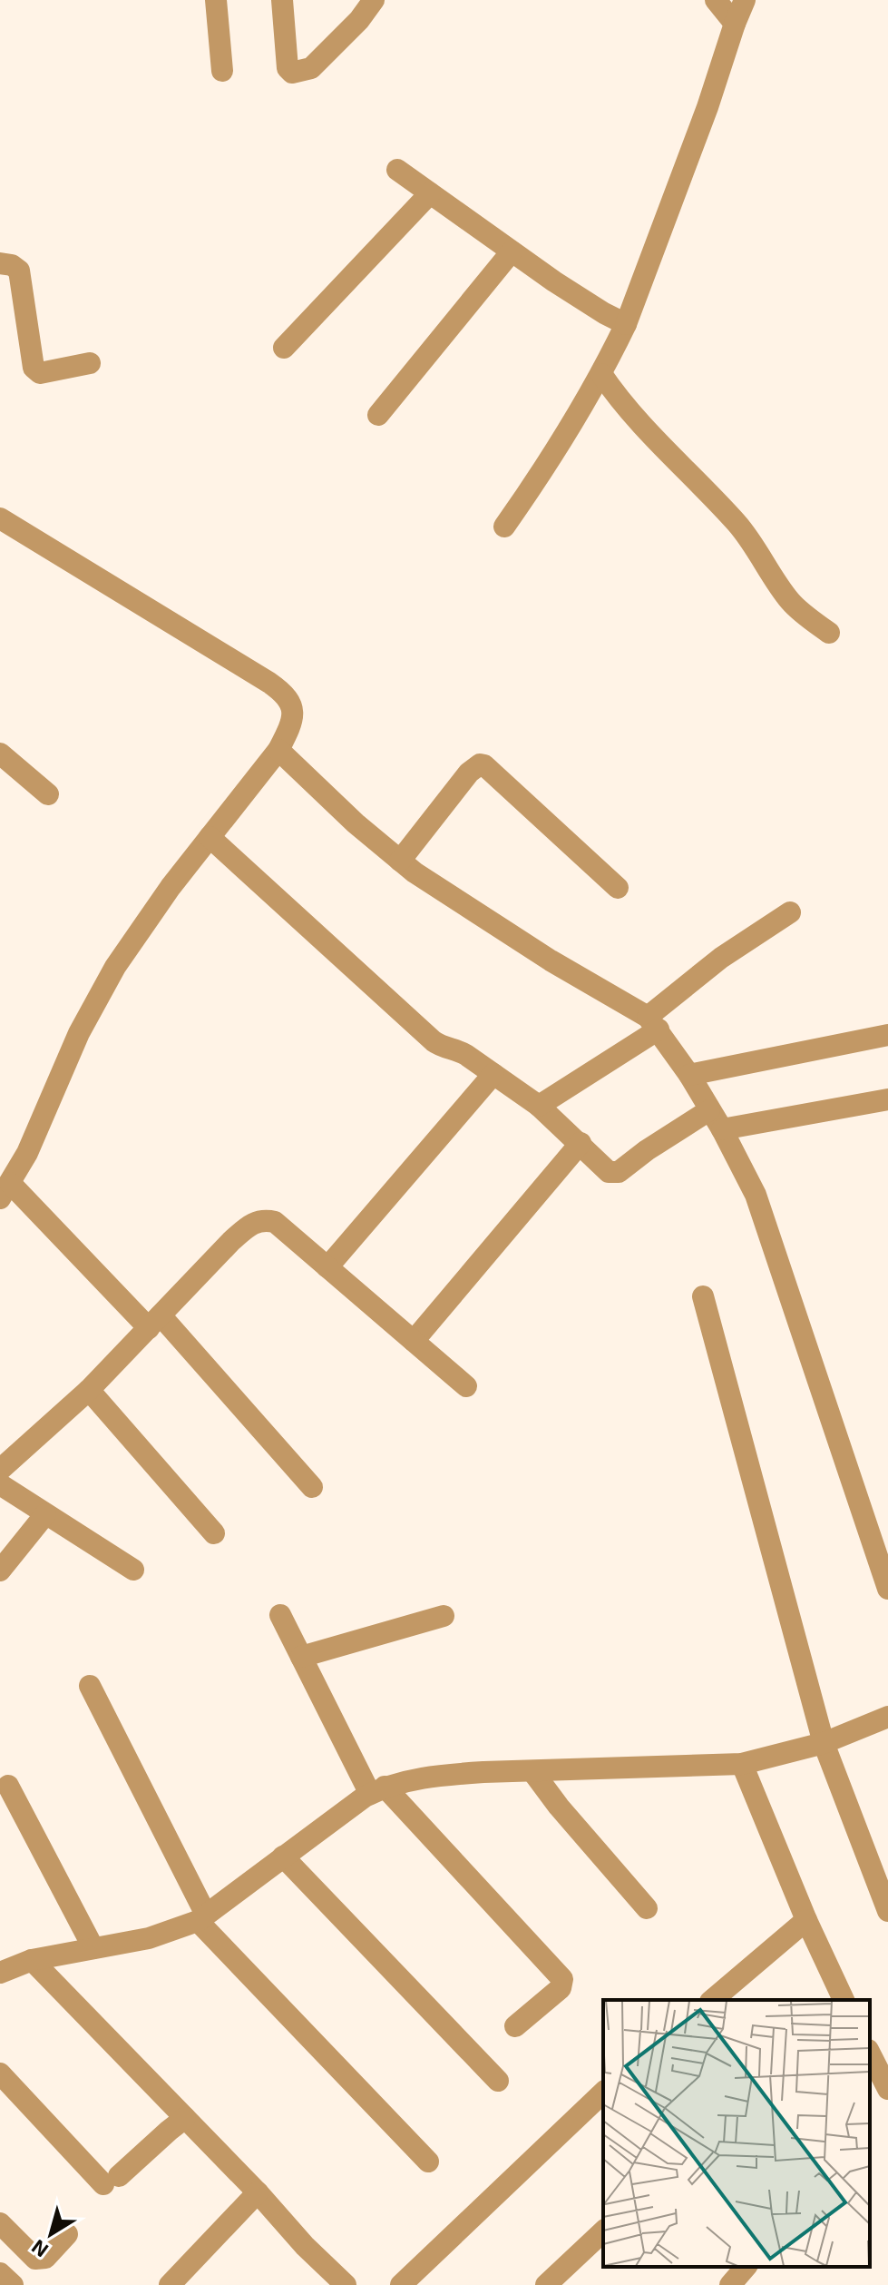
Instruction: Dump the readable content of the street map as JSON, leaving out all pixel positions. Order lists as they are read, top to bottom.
{
  "north": "bottom left"
}
